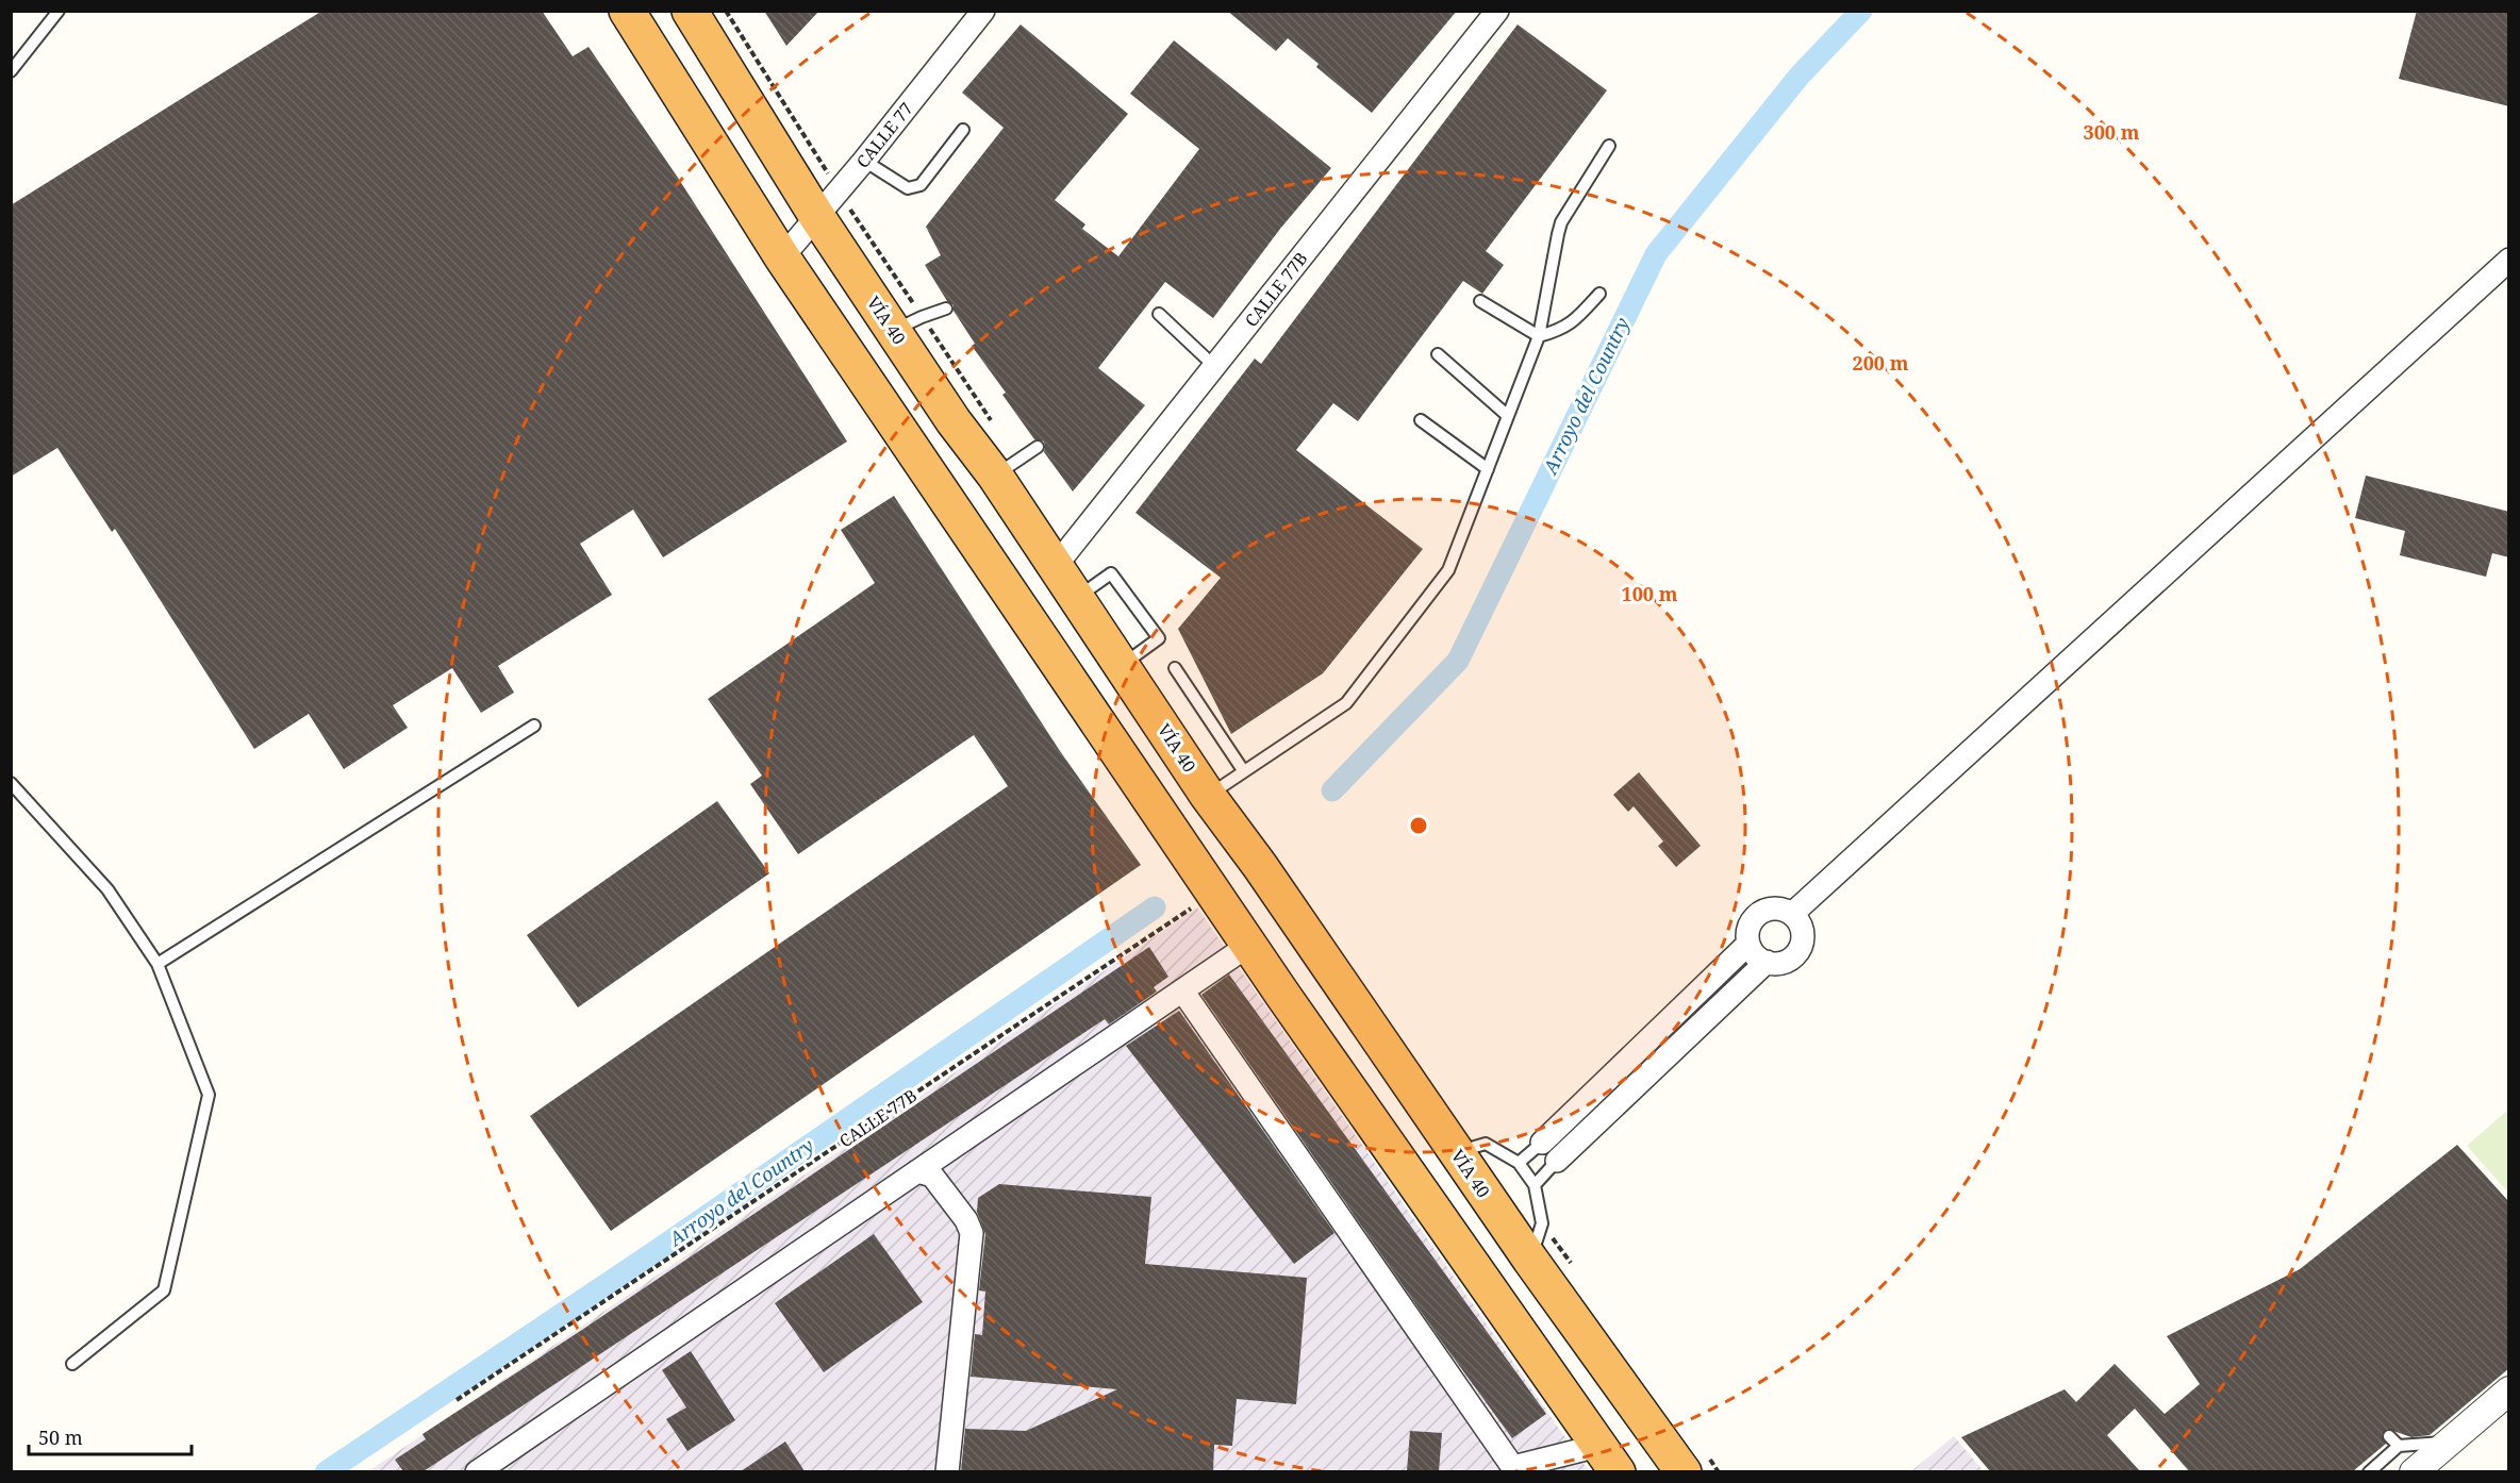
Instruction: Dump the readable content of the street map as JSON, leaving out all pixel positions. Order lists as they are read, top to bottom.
{
  "streets": {
    "highway": ["VÍA 40"],
    "street": ["CALLE 77", "CALLE 77B"]
  },
  "crossings": [
    ["CALLE 77", "VÍA 40"],
    ["CALLE 77B", "VÍA 40"]
  ],
  "water": ["Arroyo del Country"],
  "scale_bar": "50 m",
  "rings": ["300 m", "200 m", "100 m"]
}
